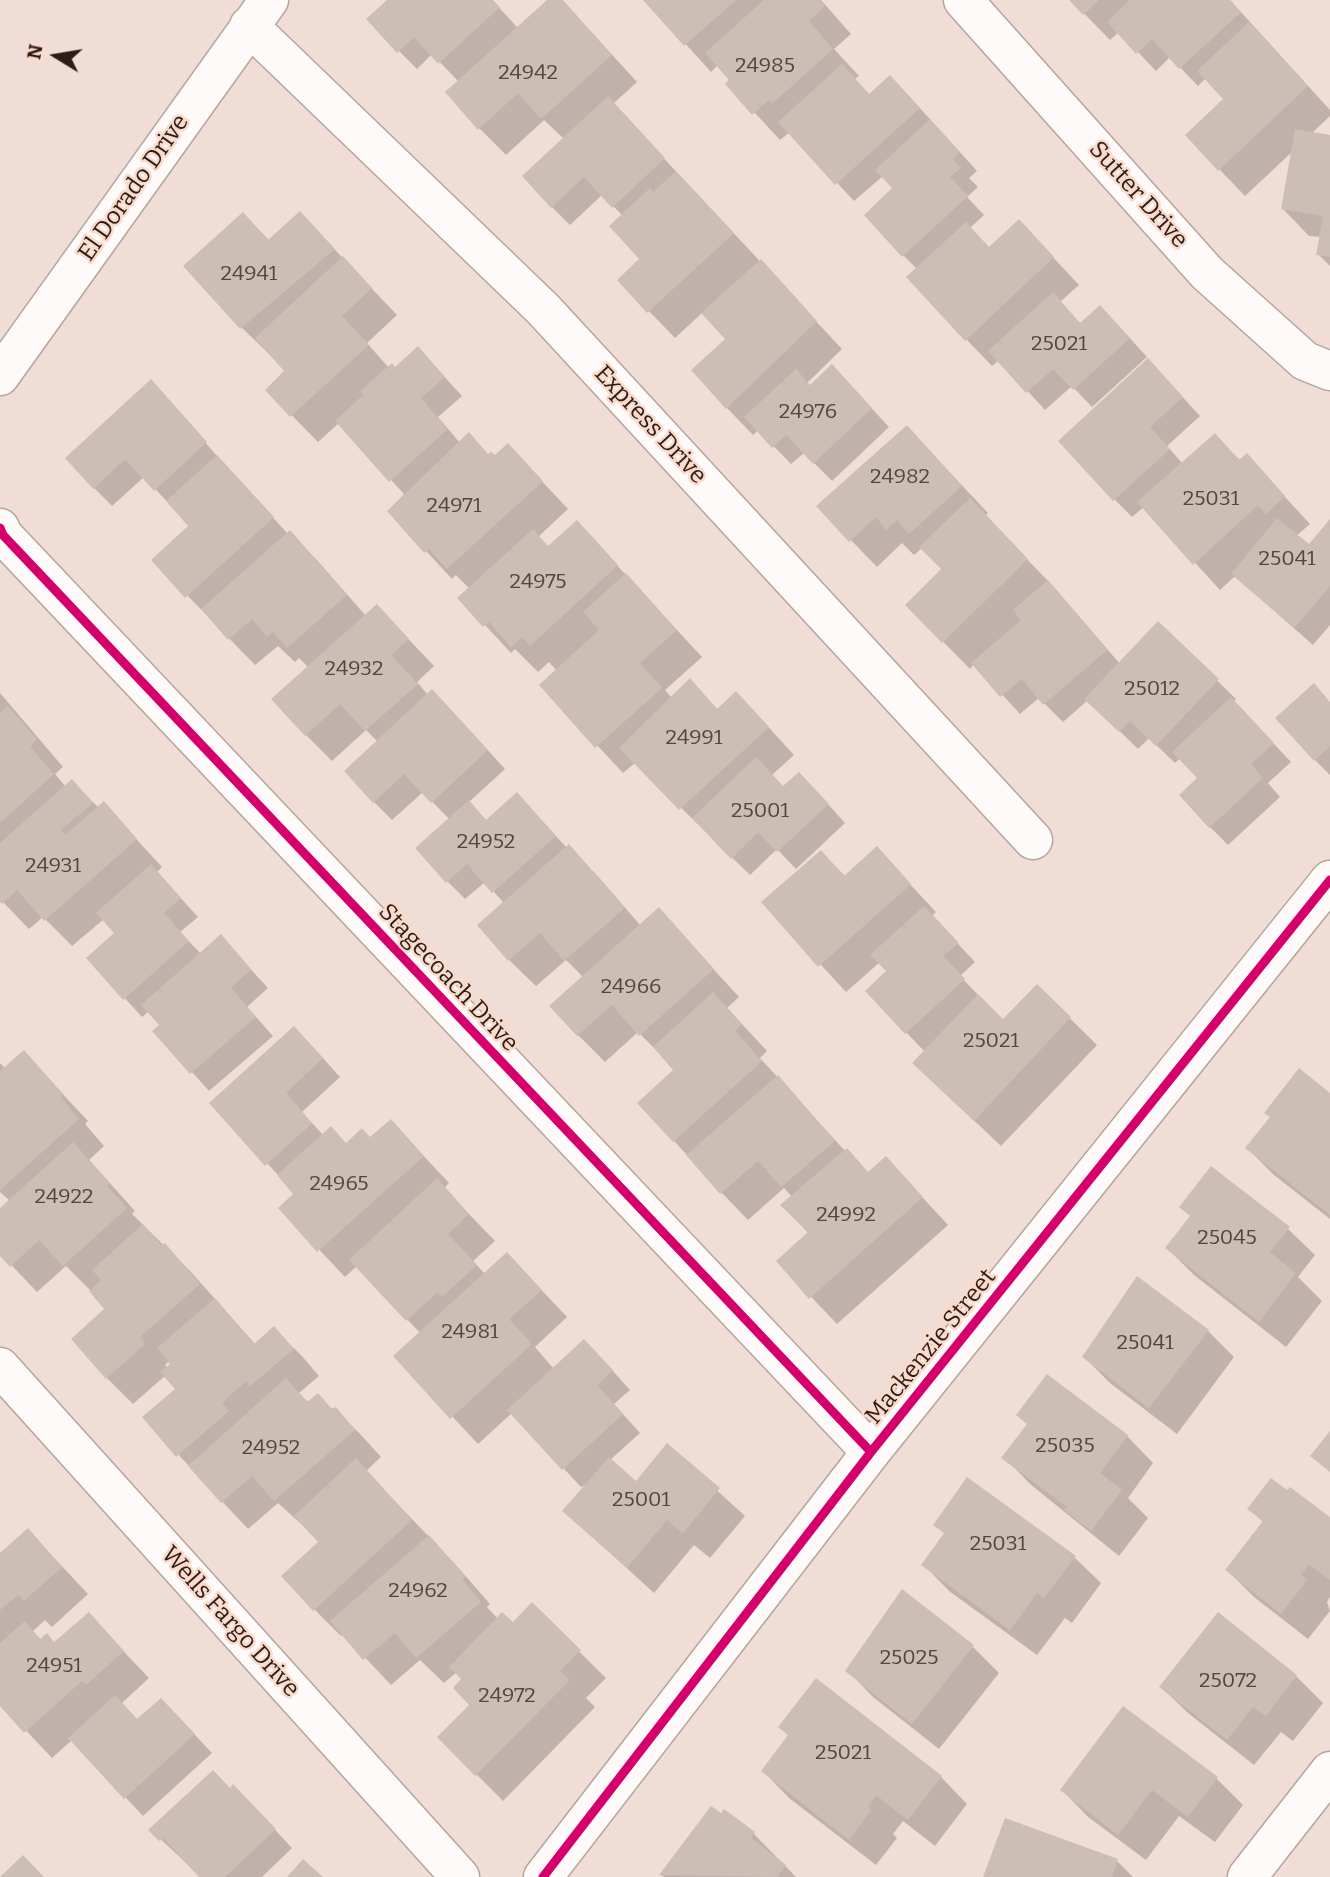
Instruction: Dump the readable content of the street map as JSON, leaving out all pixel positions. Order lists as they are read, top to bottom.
{
  "streets": {
    "street": [
      "El Dorado Drive",
      "Sutter Drive",
      "Express Drive",
      "Stagecoach Drive",
      "Mackenzie Street",
      "Wells Fargo Drive"
    ]
  },
  "crossings": [
    ["El Dorado Drive", "Express Drive"],
    ["Stagecoach Drive", "Mackenzie Street"]
  ],
  "house_numbers": [
    "24985",
    "24942",
    "24941",
    "25021",
    "24976",
    "24982",
    "25031",
    "24971",
    "25041",
    "24975",
    "24932",
    "25012",
    "24991",
    "25001",
    "24952",
    "24931",
    "24966",
    "25021",
    "24965",
    "24922",
    "24992",
    "25045",
    "24981",
    "25041",
    "25035",
    "24952",
    "25001",
    "25031",
    "24962",
    "25025",
    "24951",
    "25072",
    "24972",
    "25021"
  ],
  "north": "left"
}
